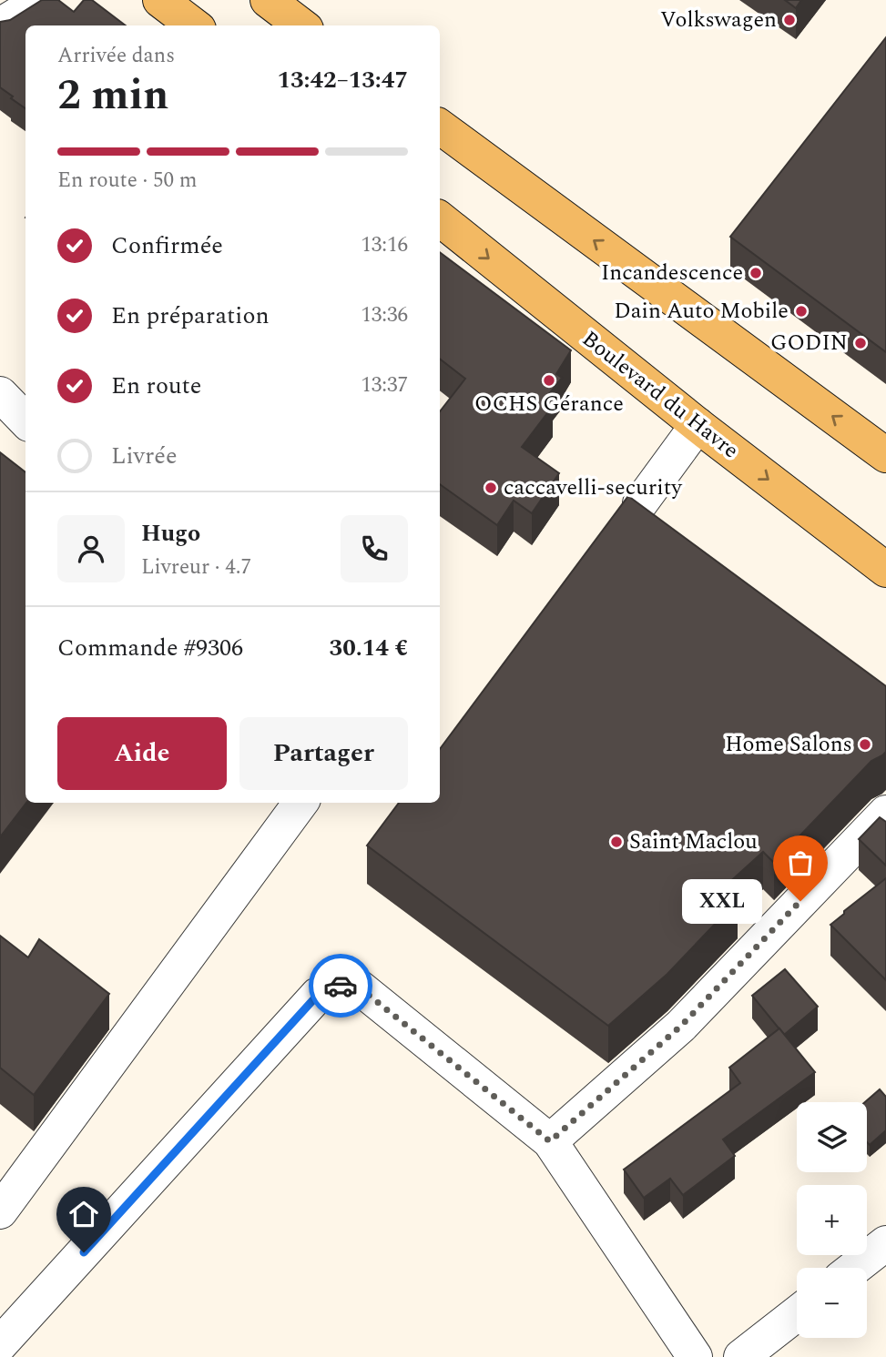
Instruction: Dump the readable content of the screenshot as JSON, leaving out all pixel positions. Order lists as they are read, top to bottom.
{
  "streets": {
    "main road": ["Boulevard du Havre"]
  },
  "places": [
    "Volkswagen",
    "Incandescence",
    "Dain Auto Mobile",
    "GODIN",
    "OCHS Gérance",
    "caccavelli-security",
    "Home Salons",
    "Saint Maclou",
    "XXL"
  ],
  "page": {
    "heading": ["2 min", "Arrivée dans", "13:42–13:47"],
    "panel": [
      "Hugo",
      "Livreur · 4.7",
      "Commande #9306",
      "30.14 €"
    ],
    "bar": "En route · 50 m",
    "list": [
      ["Confirmée", "13:16"],
      ["En préparation", "13:36"],
      ["En route", "13:37"],
      "Livrée"
    ],
    "buttons": ["Aide", "Partager"],
    "bubble": "XXL",
    "map_buttons": ["+", "−"]
  }
}
